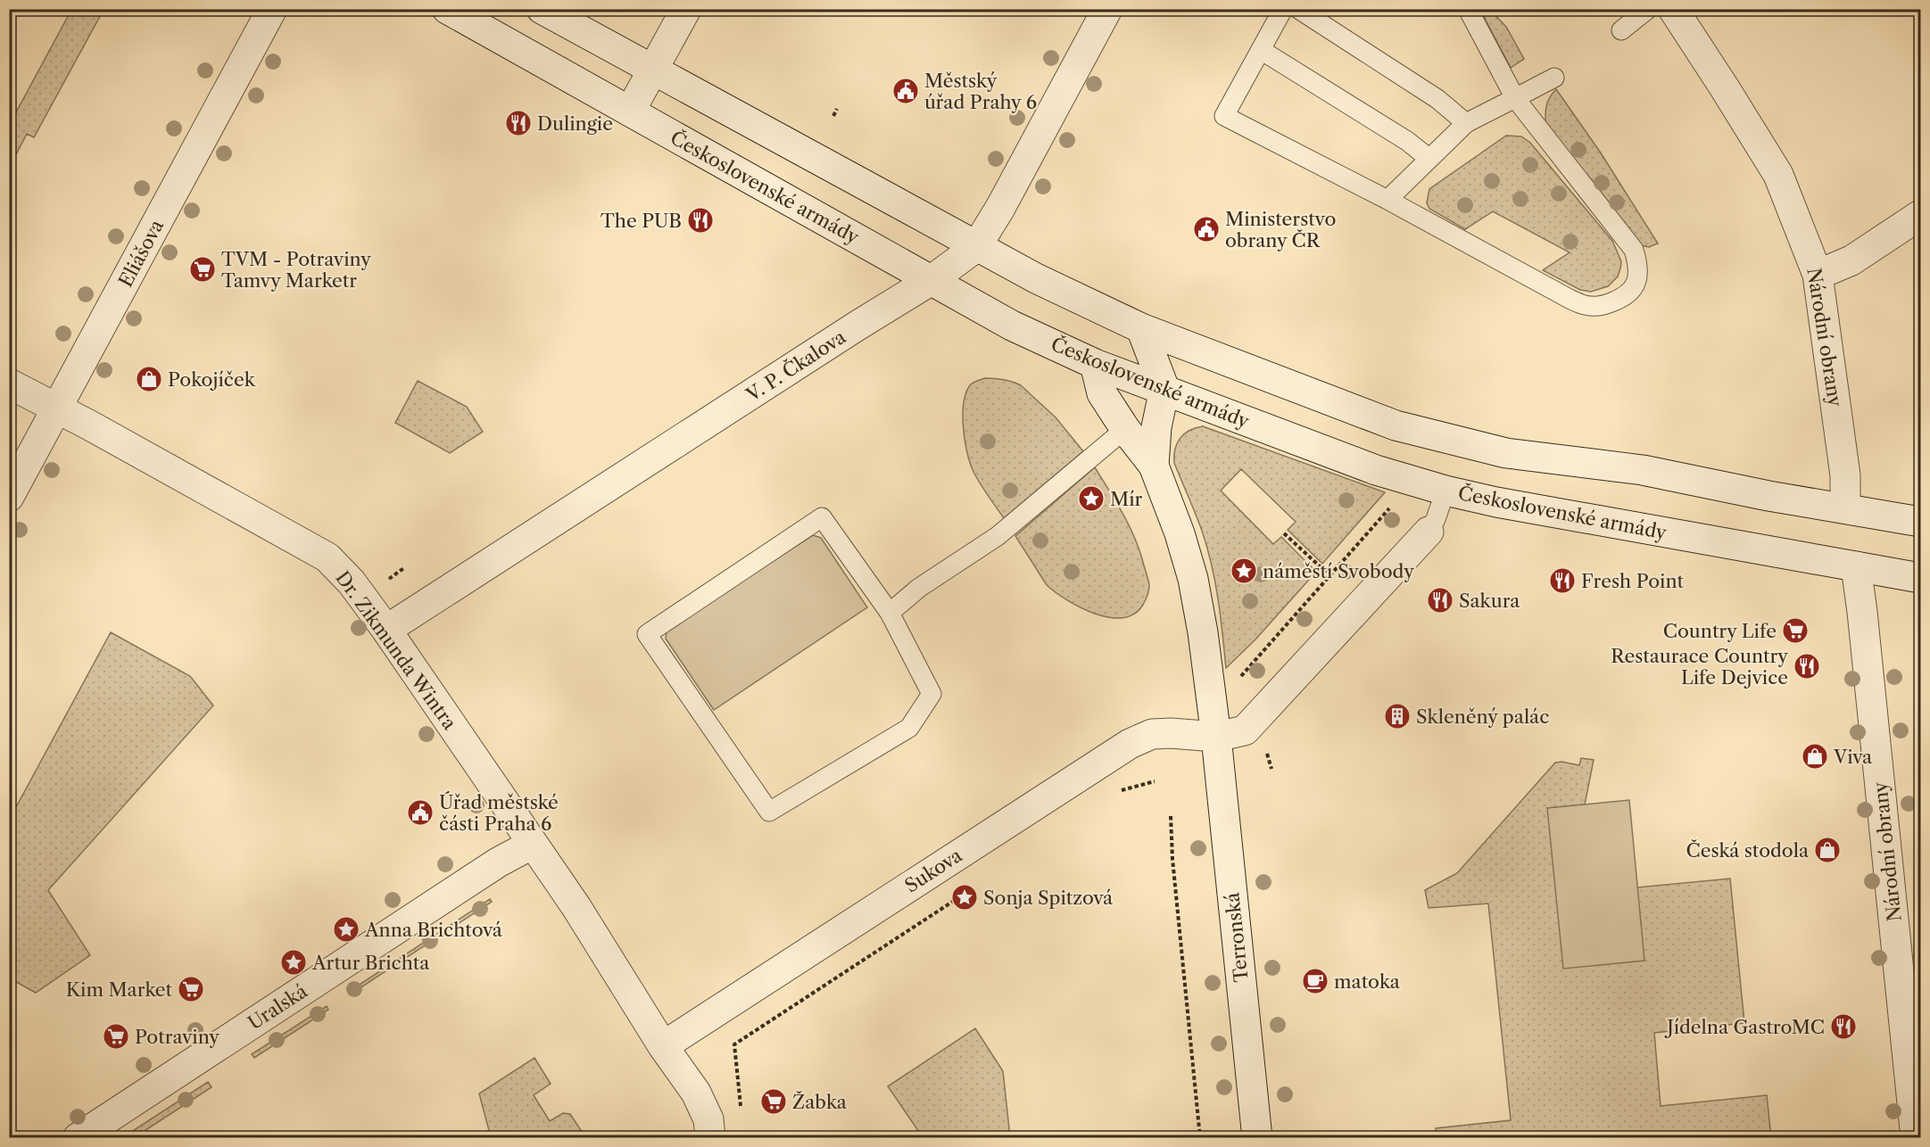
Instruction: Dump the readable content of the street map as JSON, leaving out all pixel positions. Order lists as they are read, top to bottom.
{
  "streets": {
    "street": [
      "Československé armády",
      "Eliášova",
      "Národní obrany",
      "V. P. Čkalova",
      "Dr. Zikmunda Wintra",
      "Sukova",
      "Terronská",
      "Uralská"
    ]
  },
  "crossings": [
    ["Československé armády", "Národní obrany"],
    ["Československé armády", "V. P. Čkalova"],
    ["Eliášova", "Dr. Zikmunda Wintra"],
    ["V. P. Čkalova", "Dr. Zikmunda Wintra"],
    ["Dr. Zikmunda Wintra", "Sukova"],
    ["Dr. Zikmunda Wintra", "Uralská"],
    ["Sukova", "Terronská"]
  ],
  "places": {
    "public building": ["Městský úřad Prahy 6", "Ministerstvo obrany ČR", "Úřad městské části Praha 6"],
    "restaurant": [
      "Dulingie",
      "The PUB",
      "Fresh Point",
      "Sakura",
      "Restaurace Country Life Dejvice",
      "Jídelna GastroMC"
    ],
    "supermarket": [
      "TVM - Potraviny Tamvy Marketr",
      "Country Life",
      "Kim Market",
      "Potraviny",
      "Žabka"
    ],
    "shop": ["Pokojíček", "Viva", "Česká stodola"],
    "place": [
      "Mír",
      "náměstí Svobody",
      "Sonja Spitzová",
      "Anna Brichtová",
      "Artur Brichta"
    ],
    "building": ["Skleněný palác"],
    "cafe": ["matoka"]
  }
}
